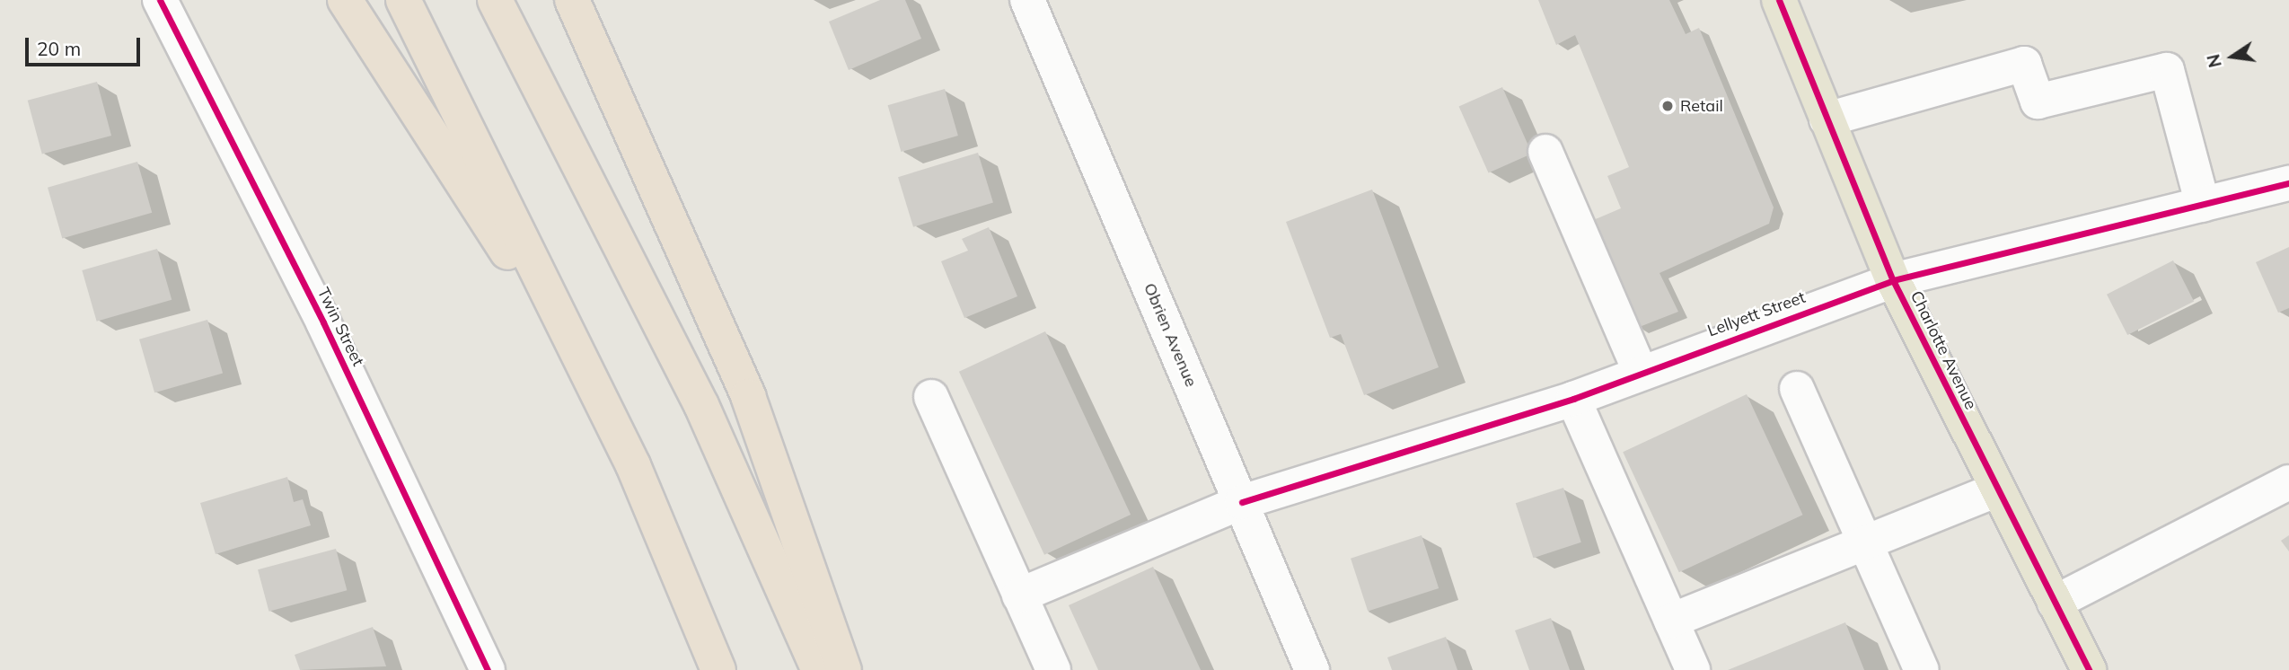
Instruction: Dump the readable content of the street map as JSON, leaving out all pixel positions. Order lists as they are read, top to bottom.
{
  "streets": {
    "main road": ["Charlotte Avenue"],
    "street": ["Lellyett Street", "Twin Street", "Obrien Avenue"]
  },
  "crossings": [
    ["Lellyett Street", "Obrien Avenue"],
    ["Lellyett Street", "Charlotte Avenue"]
  ],
  "places": ["Retail"],
  "scale_bar": "20 m",
  "north": "left"
}
